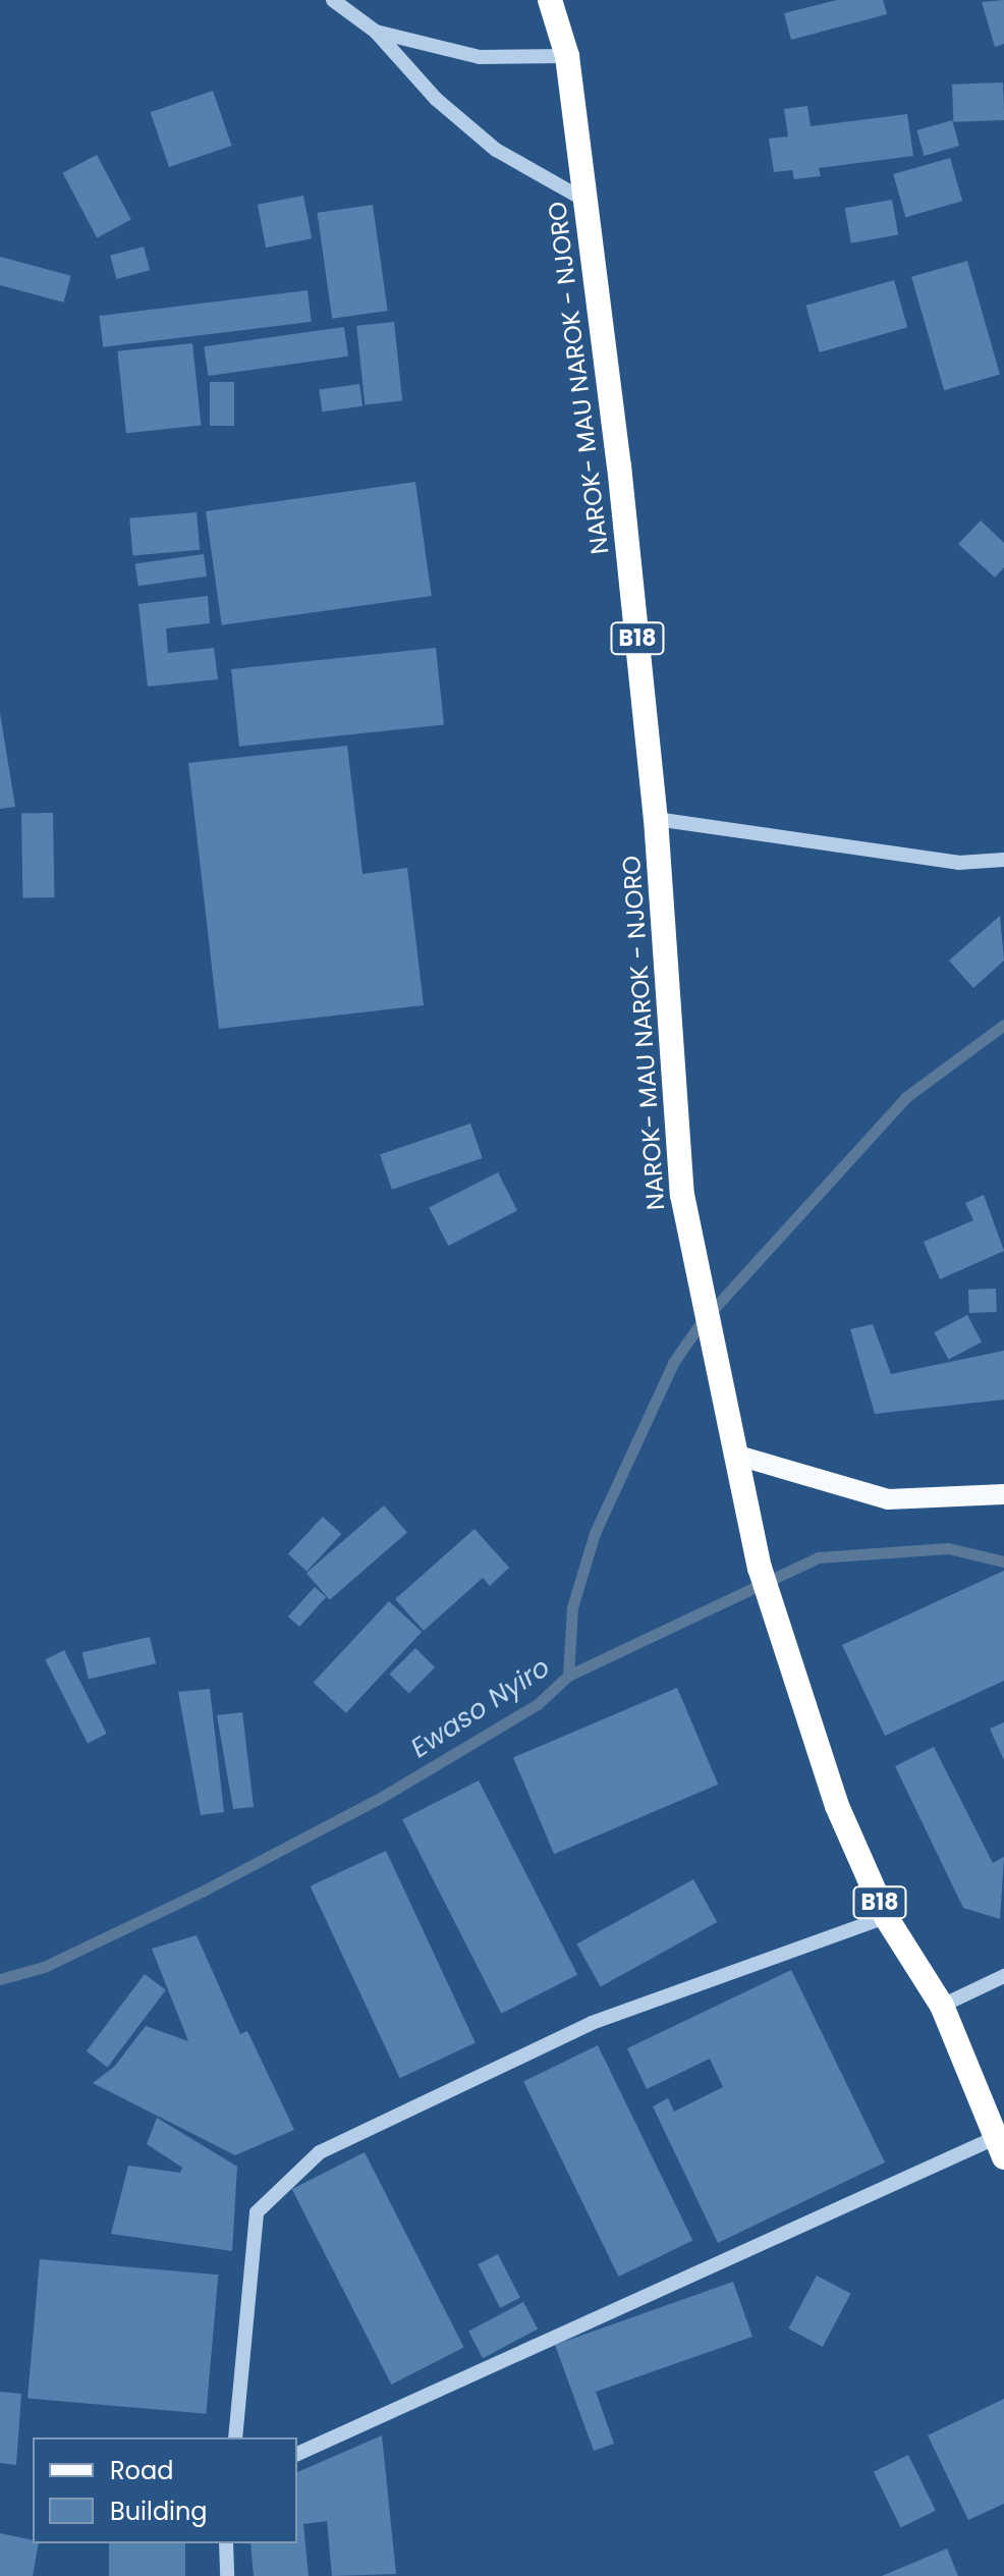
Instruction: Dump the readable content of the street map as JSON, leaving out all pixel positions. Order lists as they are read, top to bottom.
{
  "streets": {
    "highway": ["NAROK- MAU NAROK - NJORO", "B18"]
  },
  "water": ["Ewaso Nyiro"],
  "legend": ["Road", "Building"]
}
